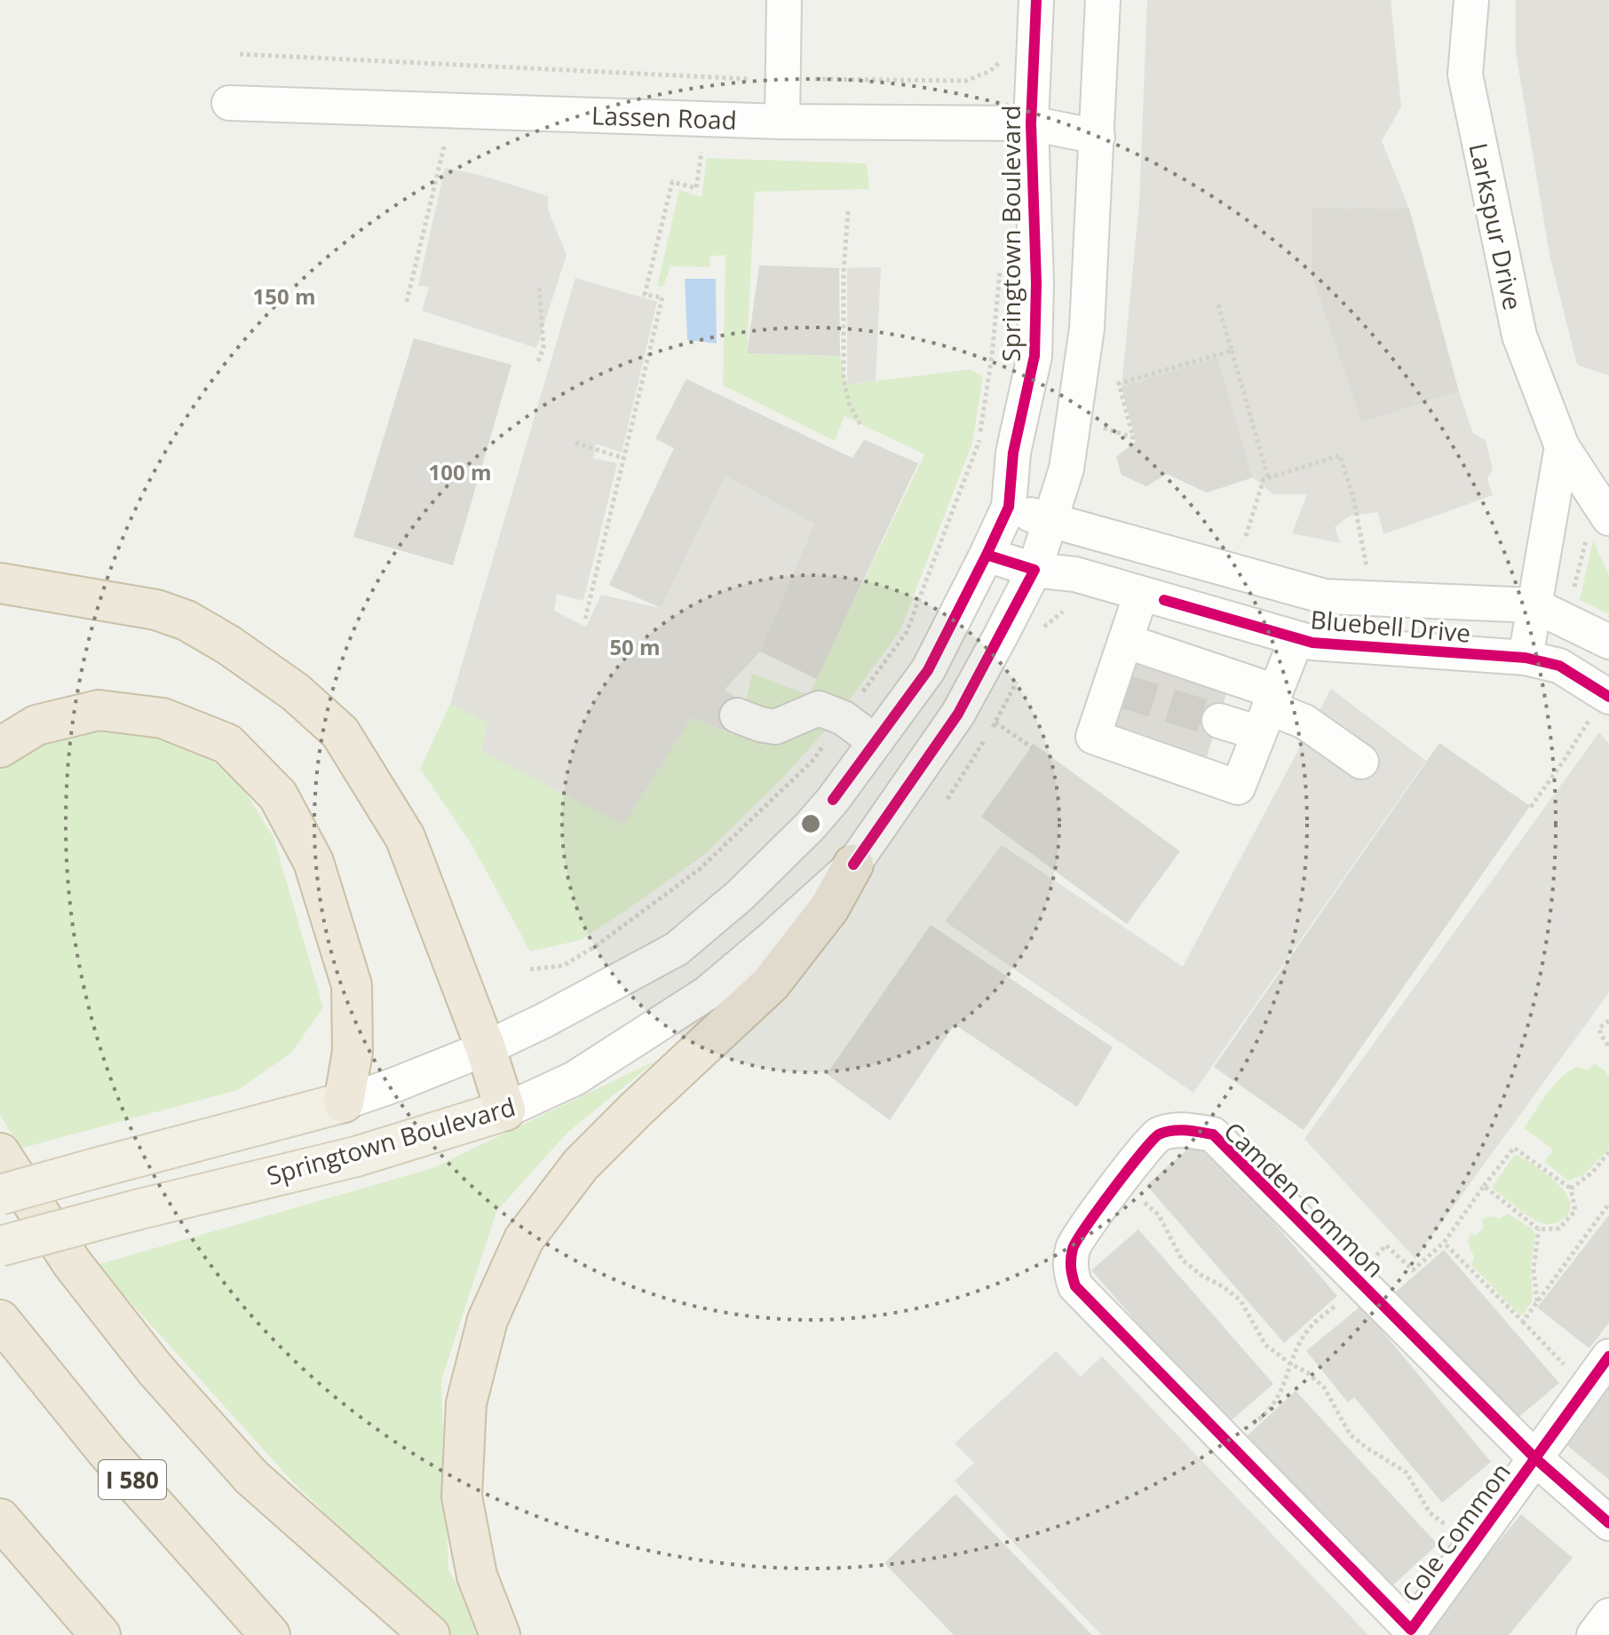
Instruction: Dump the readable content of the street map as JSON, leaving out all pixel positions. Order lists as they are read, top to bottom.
{
  "streets": {
    "highway": ["I 580"],
    "main road": ["Springtown Boulevard"],
    "street": [
      "Lassen Road",
      "Larkspur Drive",
      "Bluebell Drive",
      "Camden Common",
      "Cole Common"
    ]
  },
  "crossings": [
    ["Lassen Road", "Springtown Boulevard"],
    ["Springtown Boulevard", "Bluebell Drive"],
    ["Camden Common", "Cole Common"]
  ],
  "rings": ["150 m", "100 m", "50 m"]
}
